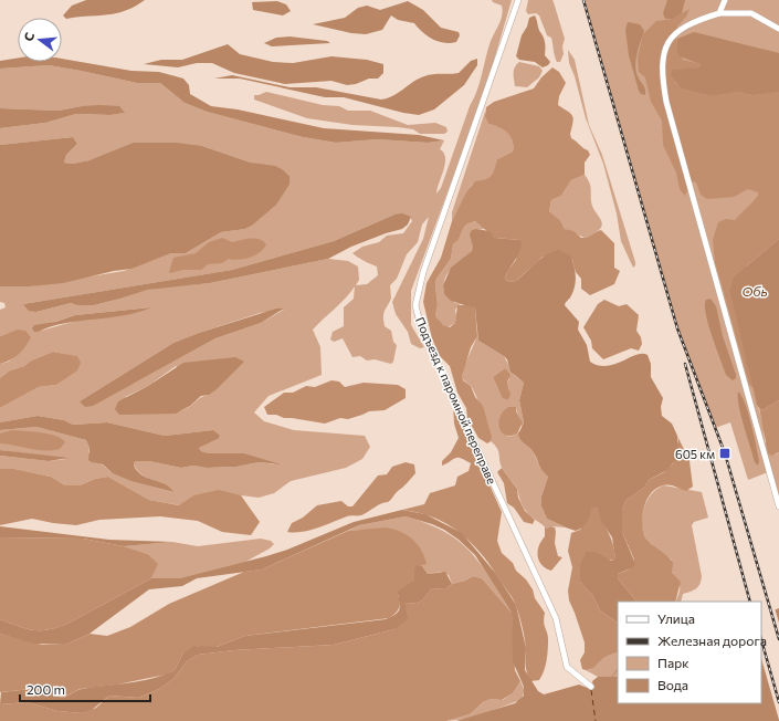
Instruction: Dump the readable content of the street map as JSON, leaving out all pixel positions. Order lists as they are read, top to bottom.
{
  "streets": {
    "street": ["Подъезд к паромной переправе"]
  },
  "water": ["Обь"],
  "places": {
    "transit": ["605 км"]
  },
  "legend": [
    "Улица",
    "Железная дорога",
    "Парк",
    "Вода"
  ],
  "scale_bar": "200 m",
  "north": "left"
}
